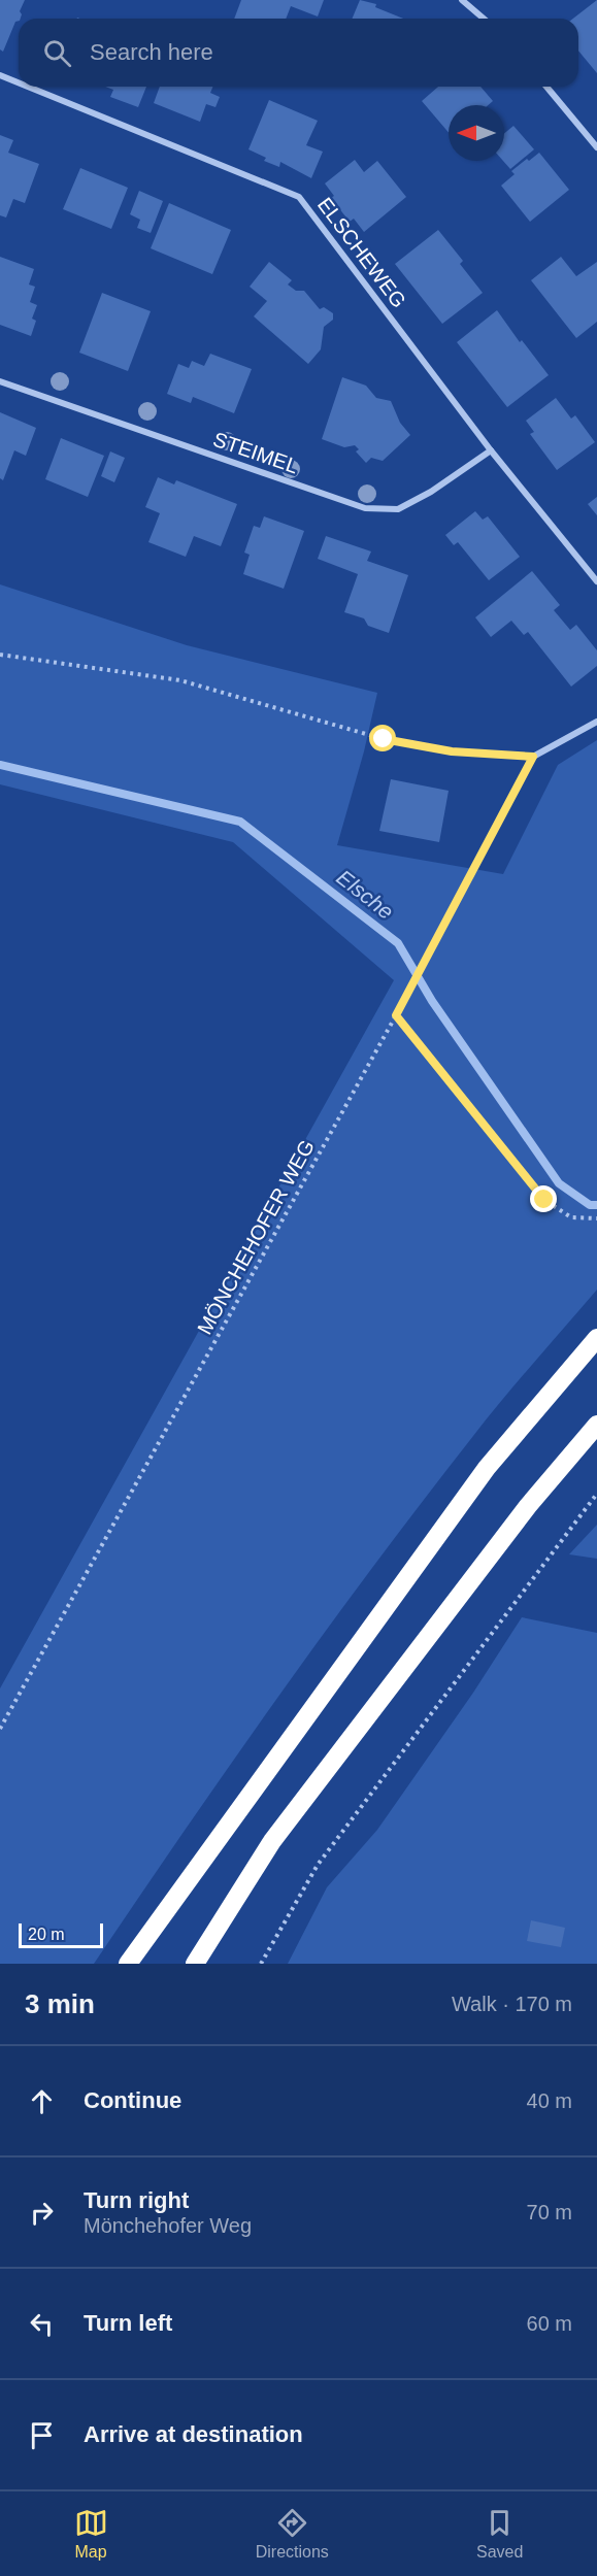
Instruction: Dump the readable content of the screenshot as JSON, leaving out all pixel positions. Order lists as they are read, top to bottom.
{
  "streets": {
    "street": ["ELSCHEWEG", "STEIMEL"],
    "path": ["MÖNCHEHOFER WEG"]
  },
  "crossings": [
    ["ELSCHEWEG", "STEIMEL"]
  ],
  "water": ["Elsche"],
  "scale_bar": "20 m",
  "north": "left",
  "page": {
    "search": "Search here",
    "scale": "20 m",
    "heading": ["3 min", "Walk · 170 m"],
    "list": [
      ["Continue", "40 m"],
      ["Turn right", "Mönchehofer Weg", "70 m"],
      ["Turn left", "60 m"],
      "Arrive at destination"
    ],
    "nav": ["Map", "Directions", "Saved"]
  }
}
